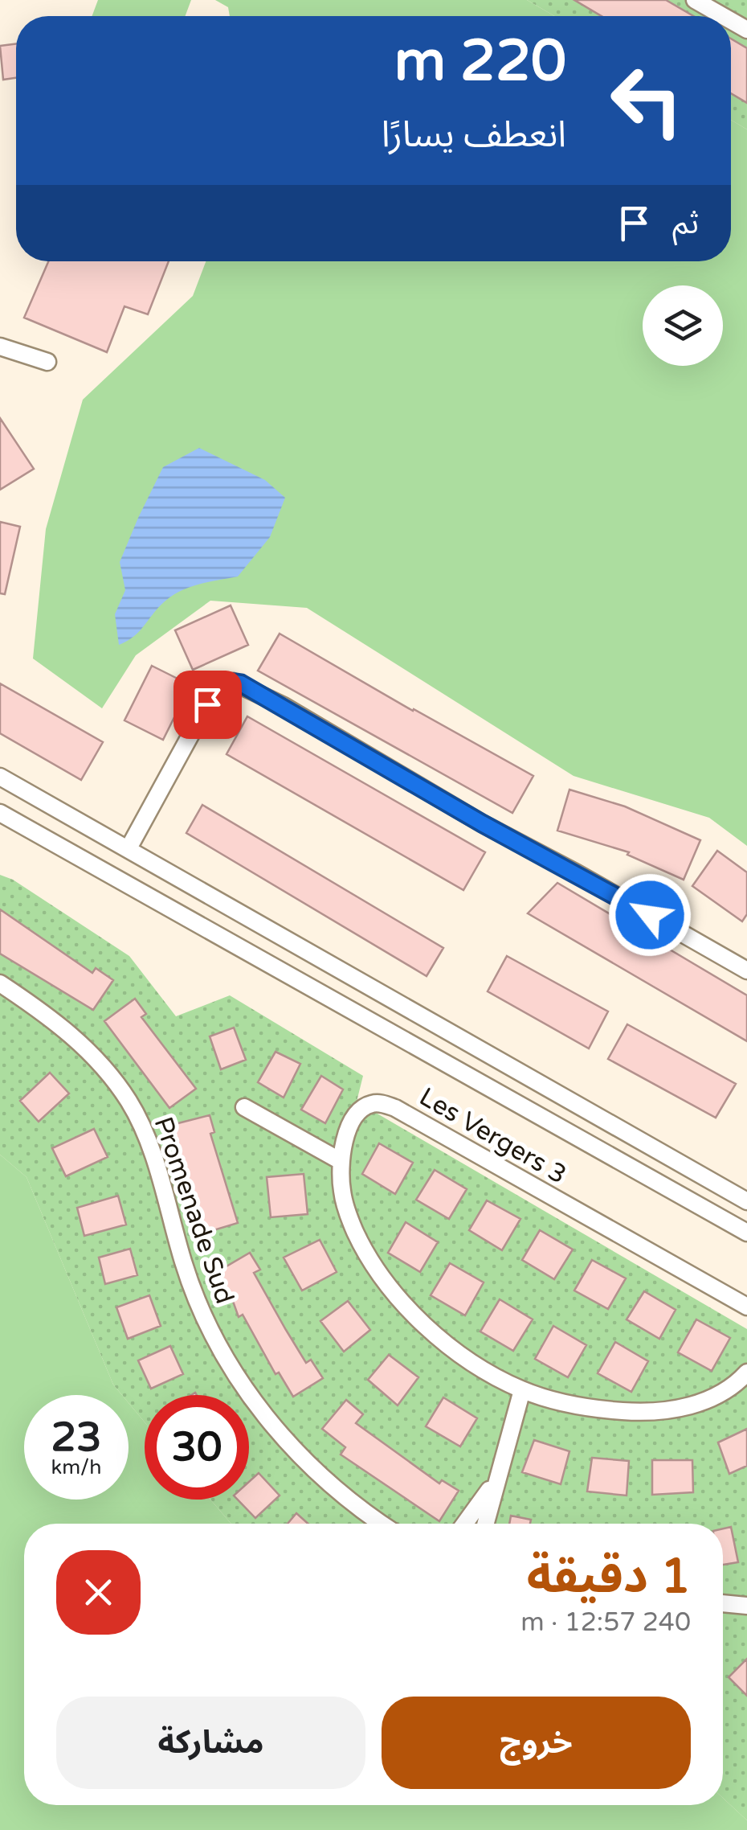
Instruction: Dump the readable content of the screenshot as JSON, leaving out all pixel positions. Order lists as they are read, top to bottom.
{
  "streets": {
    "street": ["Les Vergers 3", "Promenade Sud"]
  },
  "page": {
    "turn": ["220 m", "انعطف يسارًا"],
    "then": "ثم",
    "speed": "23 km/h",
    "limit": "30",
    "heading": ["1 دقيقة", "240 m · 12:57"],
    "buttons": ["خروج", "مشاركة"]
  }
}
